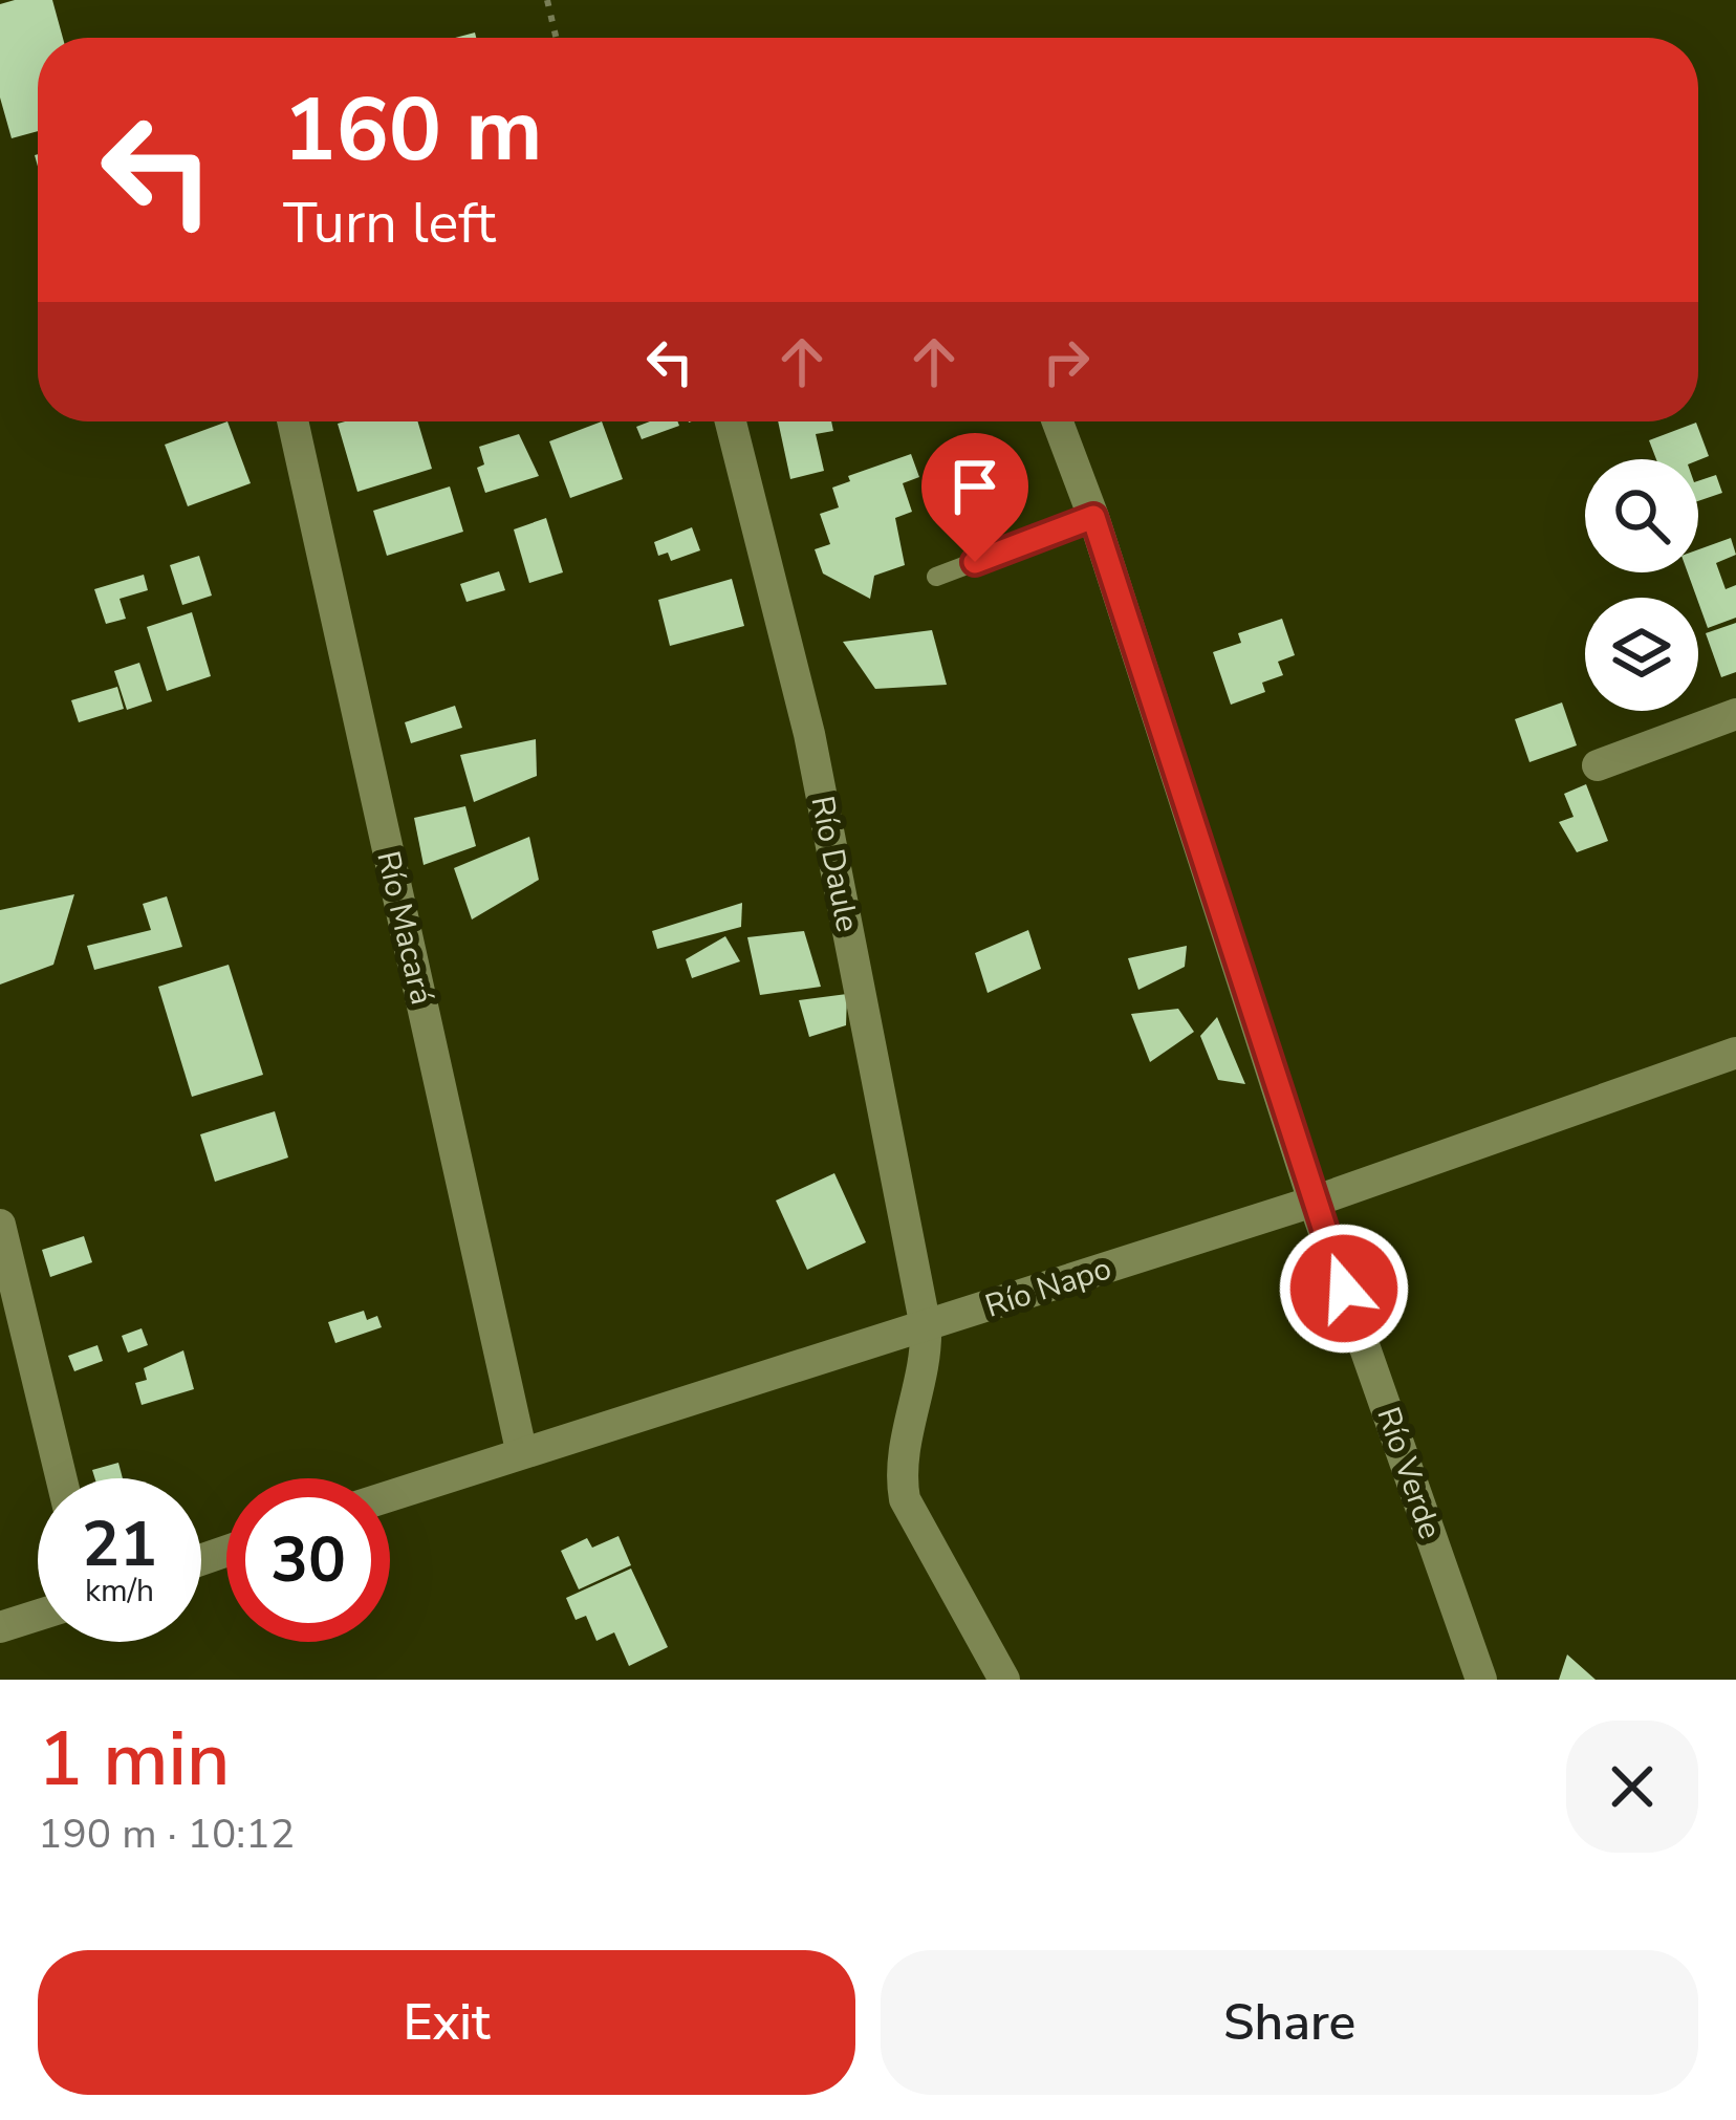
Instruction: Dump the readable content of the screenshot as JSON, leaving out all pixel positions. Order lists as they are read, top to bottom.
{
  "streets": {
    "street": [
      "Río Daule",
      "Río Macará",
      "Río Napo",
      "Río Verde"
    ]
  },
  "crossings": [
    ["Río Daule", "Río Napo"],
    ["Río Macará", "Río Napo"],
    ["Río Napo", "Río Verde"]
  ],
  "page": {
    "turn": ["160 m", "Turn left"],
    "speed": "21 km/h",
    "limit": "30",
    "heading": ["1 min", "190 m · 10:12"],
    "buttons": ["Exit", "Share"]
  }
}
